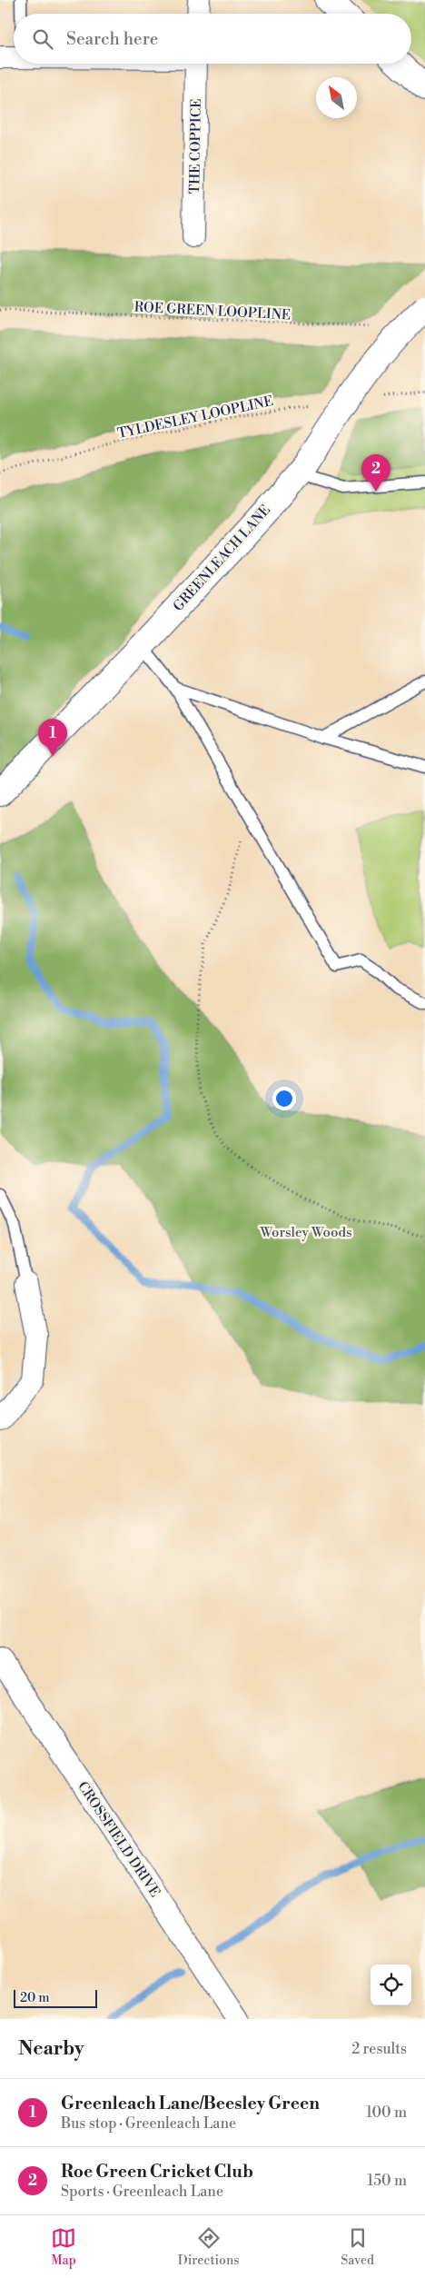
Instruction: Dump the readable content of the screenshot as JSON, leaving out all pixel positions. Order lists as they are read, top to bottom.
{
  "streets": {
    "street": ["THE COPPICE", "GREENLEACH LANE", "CROSSFIELD DRIVE"],
    "path": ["ROE GREEN LOOPLINE", "TYLDESLEY LOOPLINE"]
  },
  "parks": ["Worsley Woods"],
  "scale_bar": "20 m",
  "north": "top left",
  "page": {
    "search": "Search here",
    "pins": ["2", "1"],
    "scale": "20 m",
    "heading": ["Nearby", "2 results"],
    "list": [
      {
        "mark": "1",
        "name": "Greenleach Lane/Beesley Green",
        "note": "Bus stop · Greenleach Lane",
        "value": "100 m"
      },
      {
        "mark": "2",
        "name": "Roe Green Cricket Club",
        "note": "Sports · Greenleach Lane",
        "value": "150 m"
      }
    ],
    "nav": ["Map", "Directions", "Saved"]
  }
}
